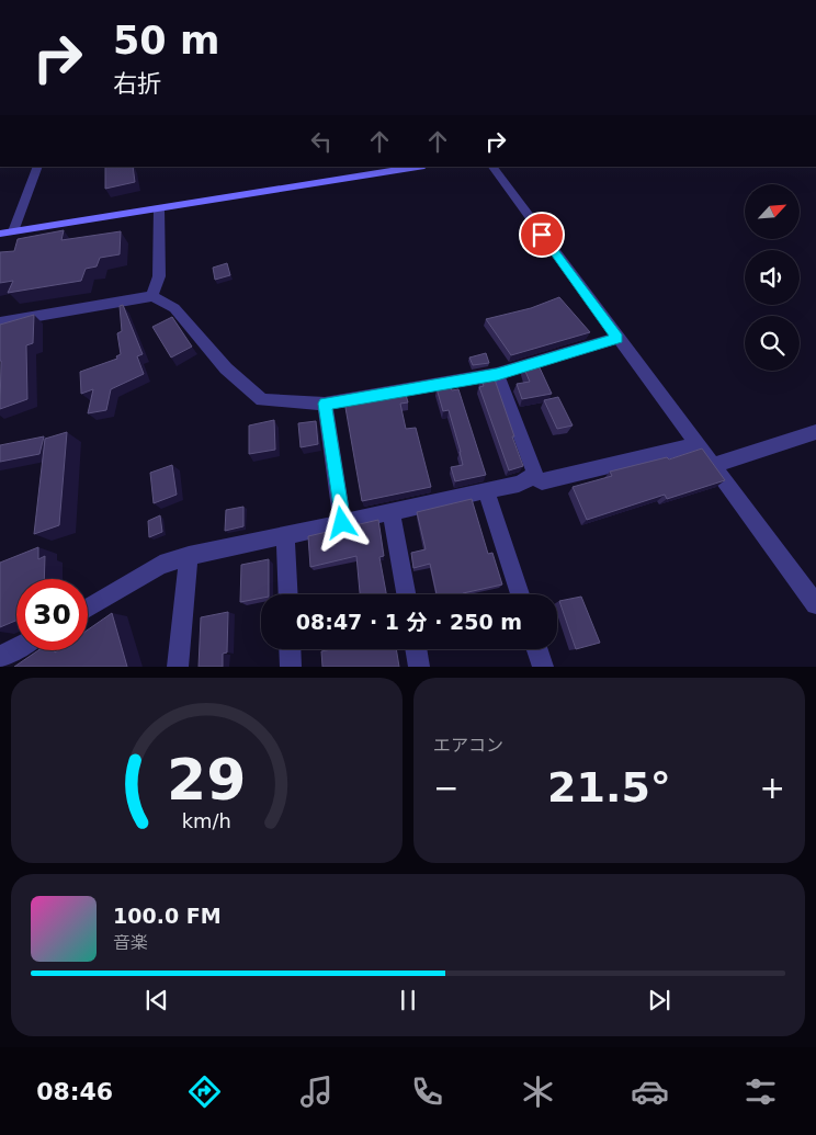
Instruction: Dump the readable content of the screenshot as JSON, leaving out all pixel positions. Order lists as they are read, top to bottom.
{
  "north": "top right",
  "page": {
    "turn": ["50 m", "右折"],
    "limit": "30",
    "trip": "08:47 · 1 分 · 250 m",
    "tile": "エアコン",
    "heat": ["−", "21.5°", "+"],
    "song": ["100.0 FM", "音楽"],
    "tabs": "08:46",
    "gauge": ["29", "km/h"]
  }
}
